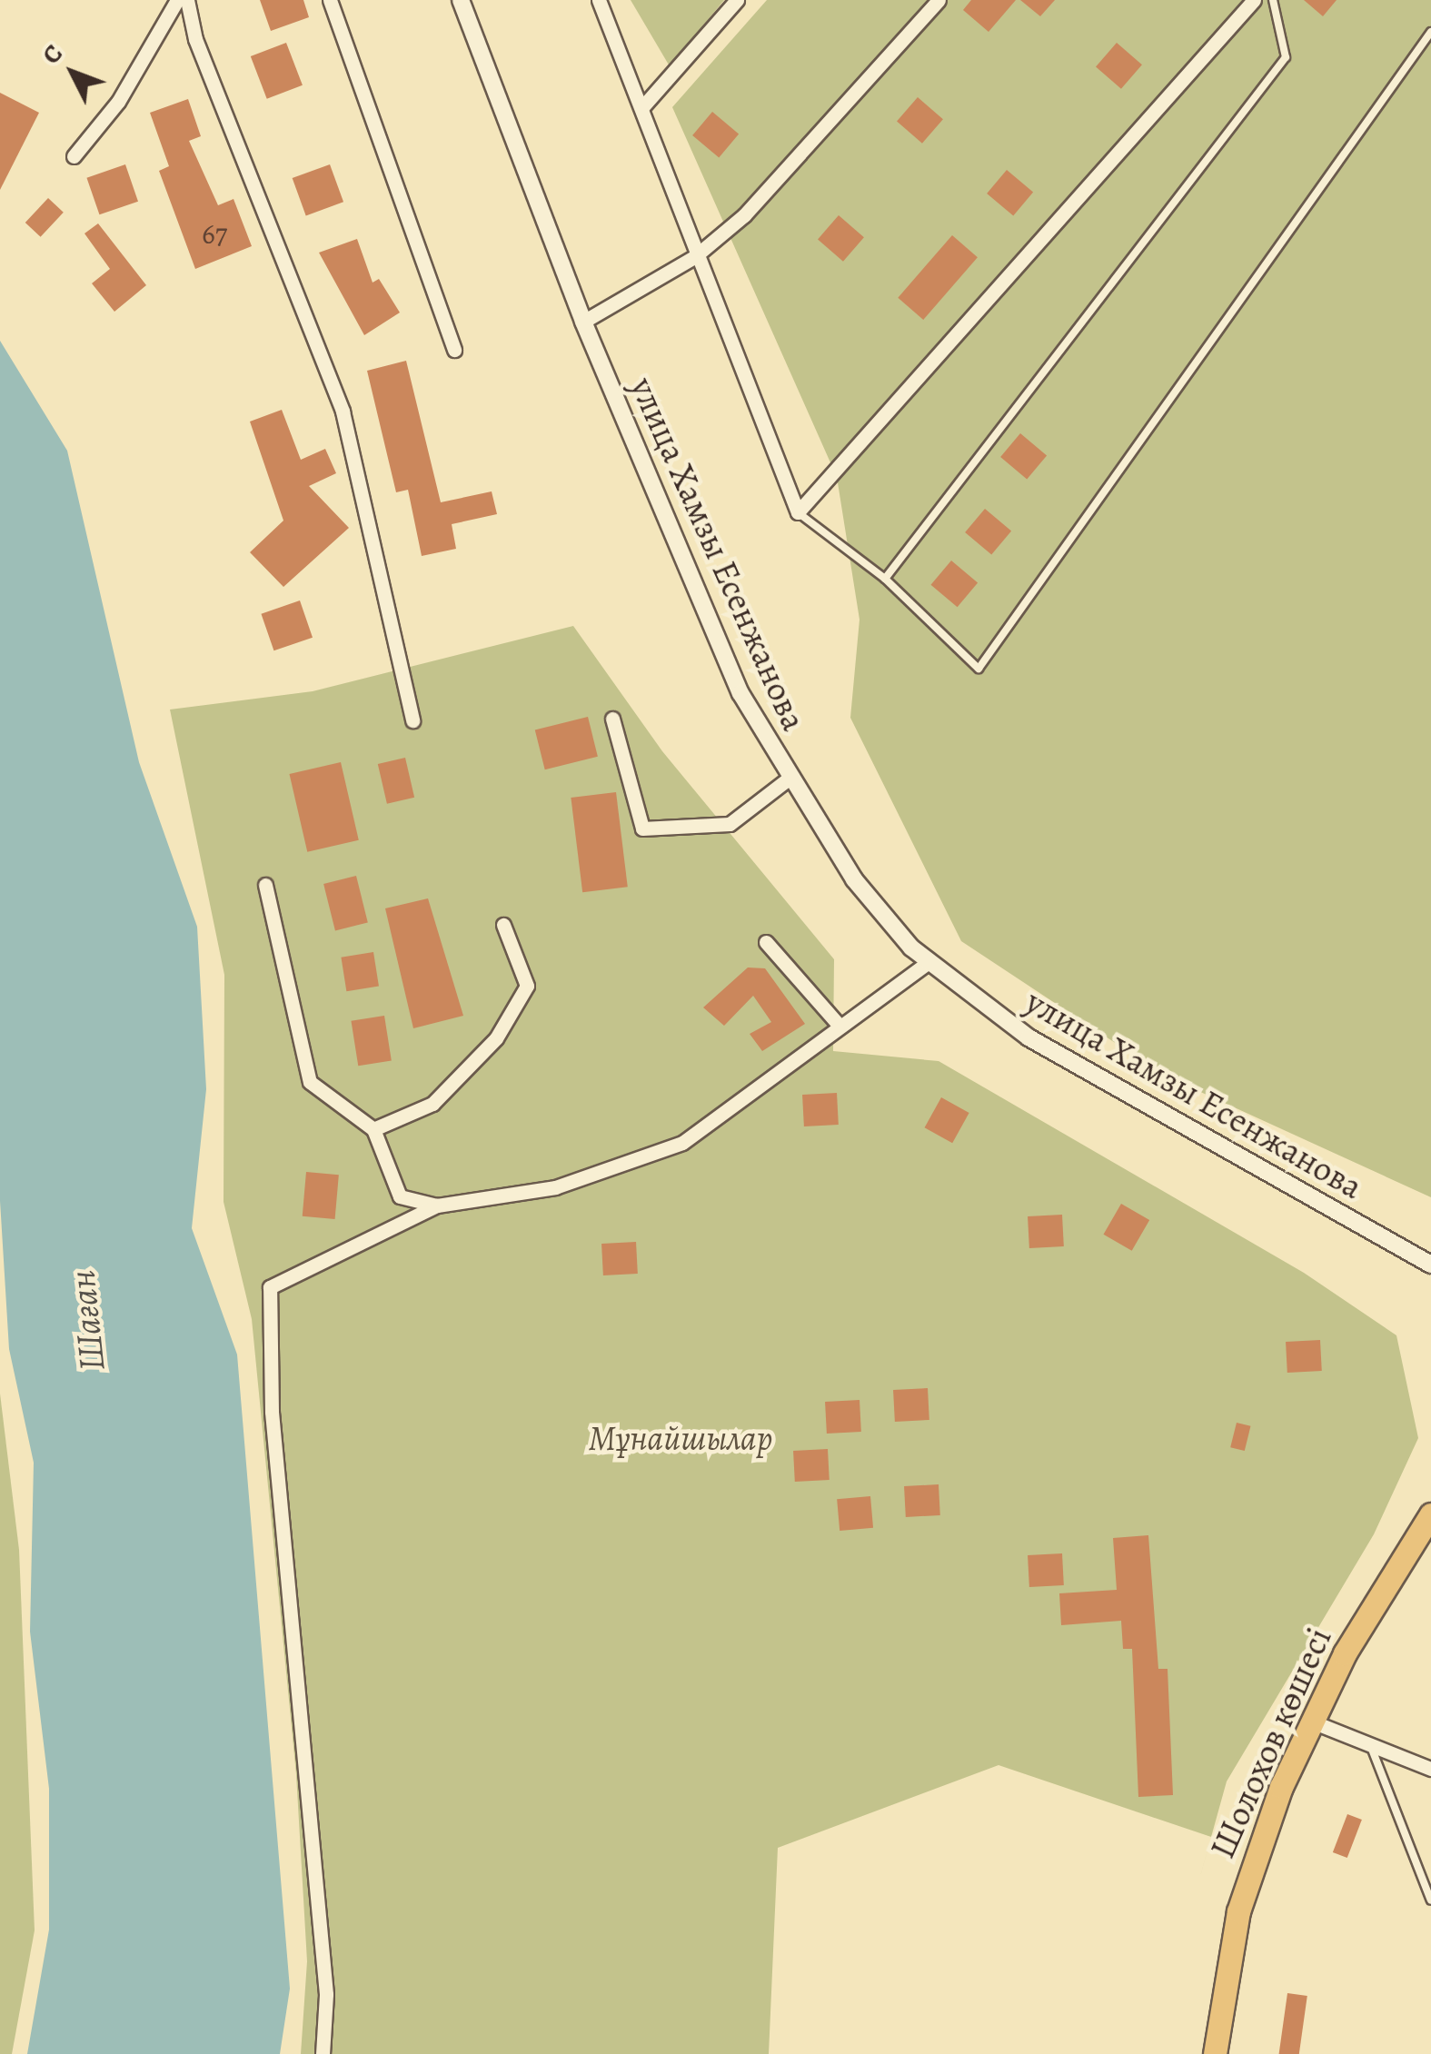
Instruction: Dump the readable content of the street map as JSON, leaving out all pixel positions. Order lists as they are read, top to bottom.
{
  "streets": {
    "highway": ["Шолохов көшесі"],
    "street": ["улица Хамзы Есенжанова"]
  },
  "water": ["Шаған"],
  "parks": ["Мұнайшылар"],
  "house_numbers": ["67"],
  "north": "top left"
}
